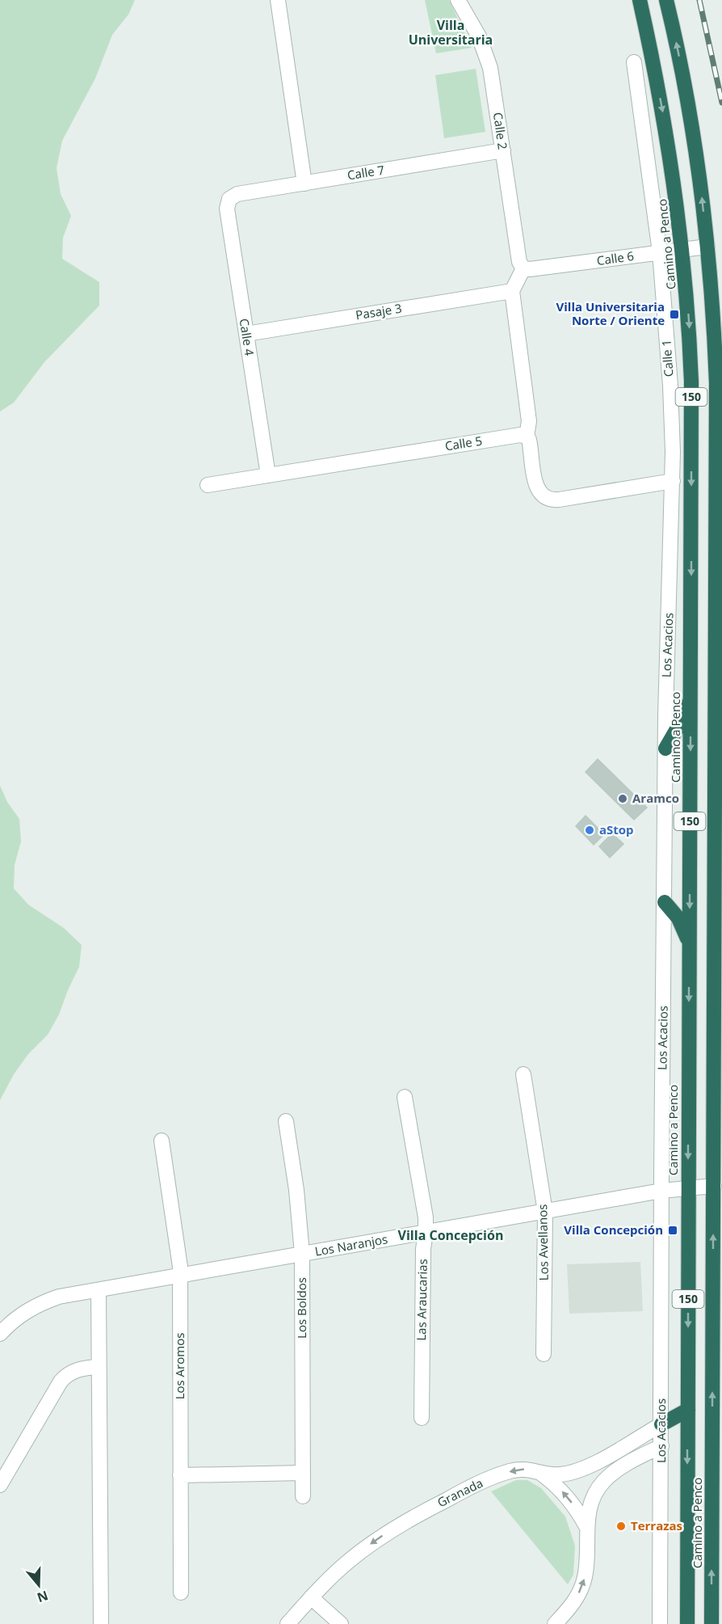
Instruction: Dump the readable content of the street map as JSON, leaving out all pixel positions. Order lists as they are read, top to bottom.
{
  "streets": {
    "highway": ["Camino a Penco", "150"],
    "street": [
      "Calle 2",
      "Calle 7",
      "Calle 6",
      "Pasaje 3",
      "Calle 4",
      "Calle 1",
      "Calle 5",
      "Los Acacios",
      "Los Avellanos",
      "Los Naranjos",
      "Las Araucarias",
      "Los Boldos",
      "Los Aromos",
      "Granada"
    ]
  },
  "crossings": [
    ["Calle 2", "Calle 7"],
    ["Calle 2", "Calle 6"],
    ["Calle 7", "Calle 4"],
    ["Camino a Penco", "Calle 6"],
    ["Camino a Penco", "Los Naranjos"],
    ["Calle 6", "Calle 1"],
    ["Pasaje 3", "Calle 4"],
    ["Calle 4", "Calle 5"],
    ["Calle 1", "Los Acacios"],
    ["Los Acacios", "Los Naranjos"],
    ["Los Acacios", "Granada"],
    ["Los Avellanos", "Los Naranjos"],
    ["Los Naranjos", "Las Araucarias"],
    ["Los Naranjos", "Los Boldos"],
    ["Los Naranjos", "Los Aromos"]
  ],
  "one_way": ["Granada"],
  "districts": ["Villa Universitaria", "Villa Concepción"],
  "places": {
    "transit": ["Villa Universitaria Norte / Oriente", "Villa Concepción"],
    "other": ["Aramco", "aStop", "Terrazas"]
  },
  "north": "bottom"
}
